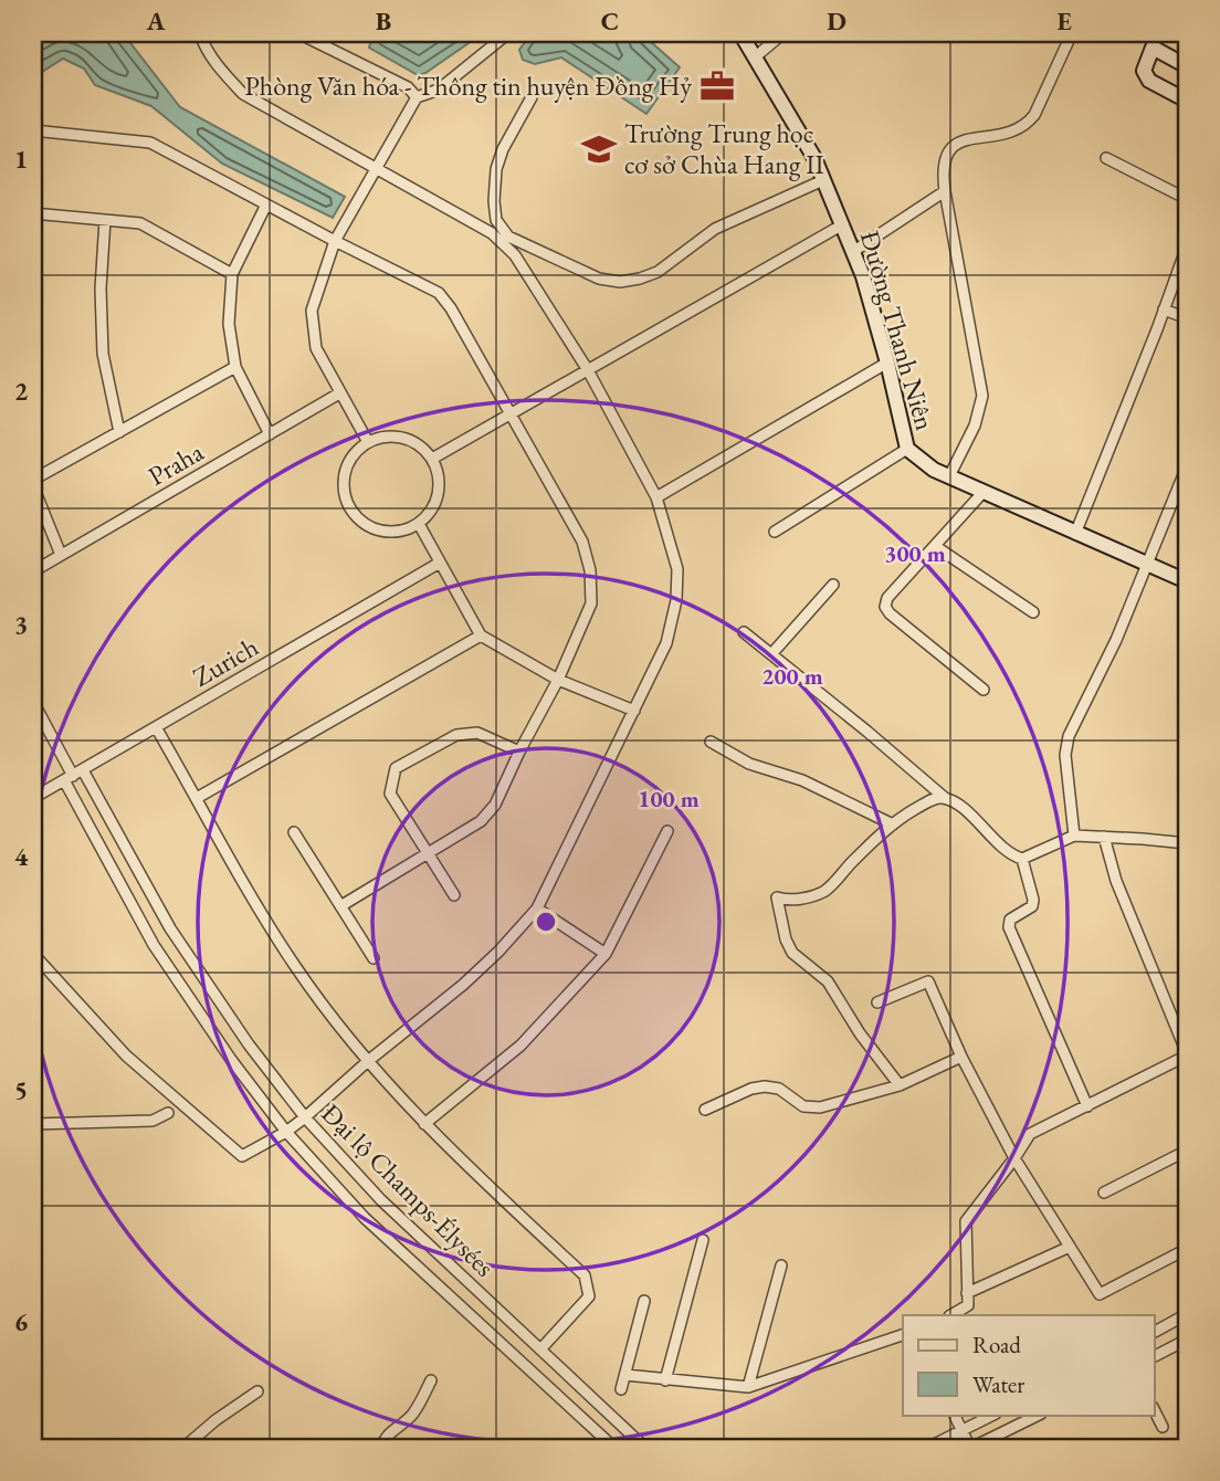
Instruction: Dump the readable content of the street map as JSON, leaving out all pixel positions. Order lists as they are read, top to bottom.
{
  "streets": {
    "street": [
      "Đường Thanh Niên",
      "Praha",
      "Zurich",
      "Đại lộ Champs-Élysées"
    ]
  },
  "crossings": [
    ["Zurich", "Đại lộ Champs-Élysées"]
  ],
  "places": {
    "office": ["Phòng Văn hóa - Thông tin huyện Đồng Hỷ"],
    "school or university": ["Trường Trung học cơ sở Chùa Hang II"]
  },
  "legend": ["Road", "Water"],
  "grid": {
    "columns": [
      "A",
      "B",
      "C",
      "D",
      "E"
    ],
    "rows": [
      "1",
      "2",
      "3",
      "4",
      "5",
      "6"
    ]
  },
  "rings": ["300 m", "200 m", "100 m"]
}
